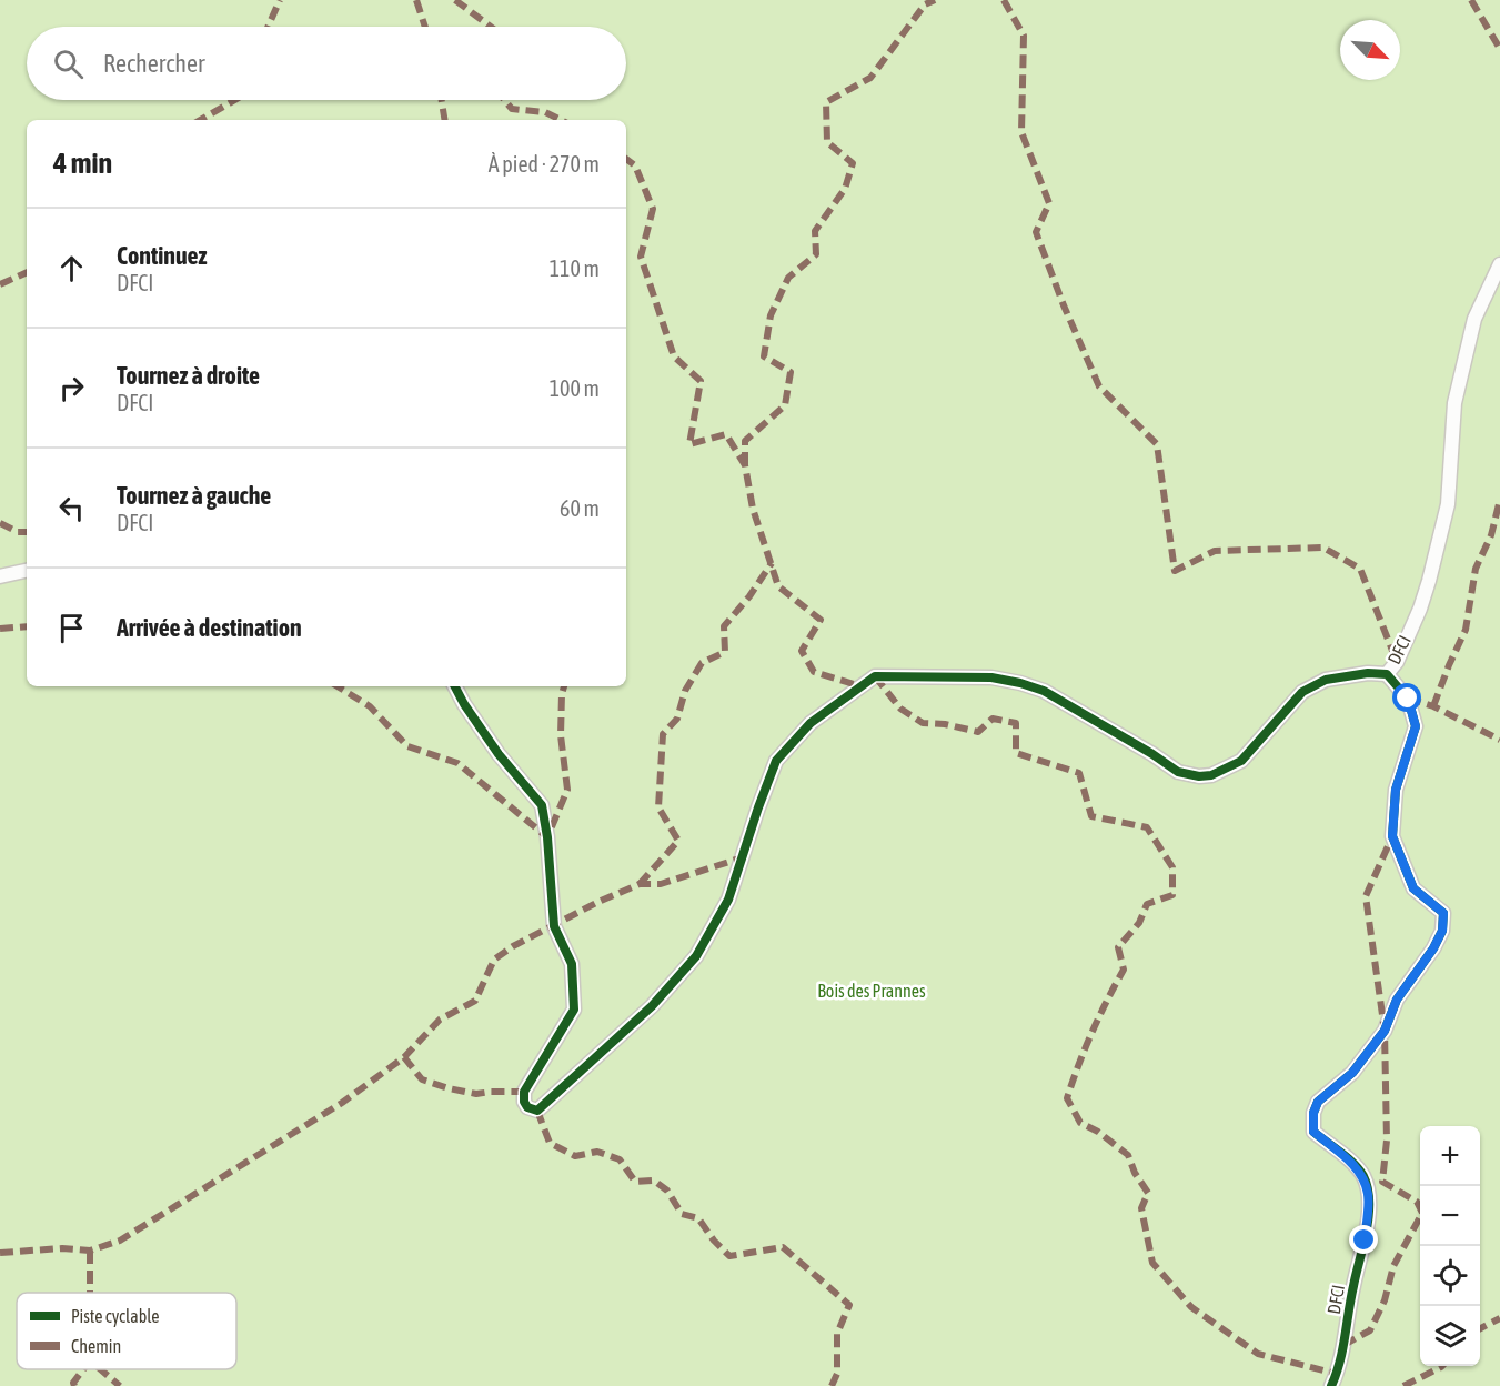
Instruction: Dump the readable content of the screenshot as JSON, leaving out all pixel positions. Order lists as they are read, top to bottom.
{
  "streets": {
    "street": ["DFCI"]
  },
  "parks": ["Bois des Prannes"],
  "legend": ["Piste cyclable", "Chemin"],
  "north": "bottom right",
  "page": {
    "search": "Rechercher",
    "heading": ["4 min", "À pied · 270 m"],
    "list": [
      ["Continuez", "DFCI", "110 m"],
      ["Tournez à droite", "DFCI", "100 m"],
      ["Tournez à gauche", "DFCI", "60 m"],
      "Arrivée à destination"
    ],
    "map_buttons": ["+", "−"]
  }
}
